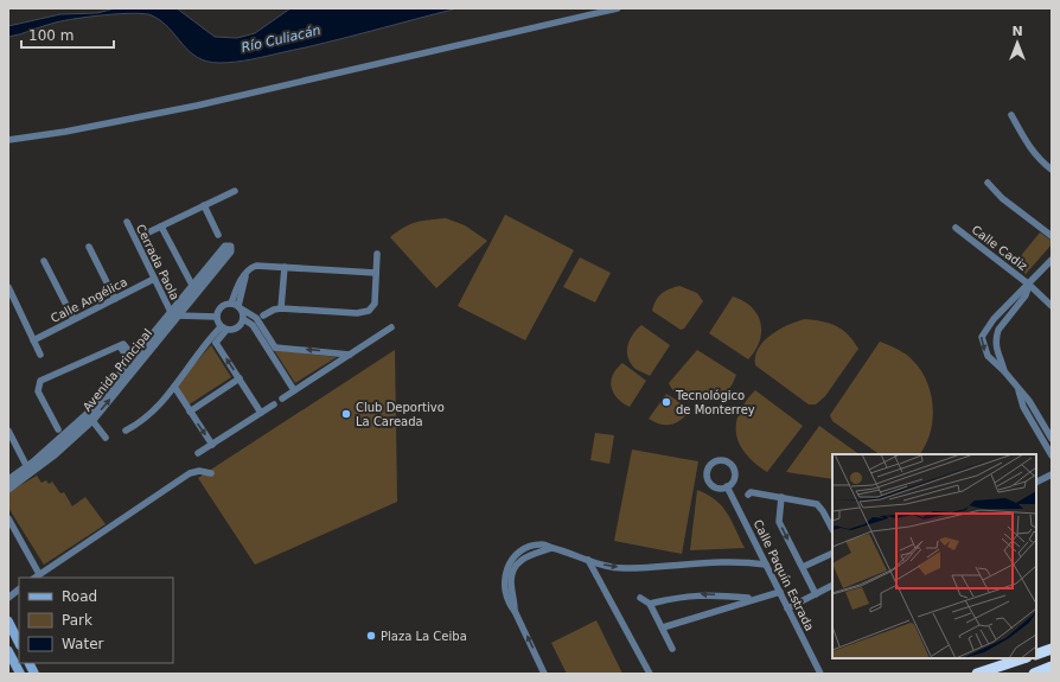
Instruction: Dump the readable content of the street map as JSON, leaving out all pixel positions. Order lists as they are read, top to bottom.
{
  "streets": {
    "street": [
      "Calle Cadiz",
      "Cerrada Paola",
      "Calle Angélica",
      "Avenida Principal",
      "Calle Paquín Estrada"
    ]
  },
  "crossings": [
    ["Cerrada Paola", "Calle Angélica"],
    ["Cerrada Paola", "Avenida Principal"]
  ],
  "water": ["Río Culiacán"],
  "places": ["Tecnológico de Monterrey", "Club Deportivo La Careada", "Plaza La Ceiba"],
  "legend": ["Road", "Park", "Water"],
  "scale_bar": "100 m",
  "north": "top"
}
